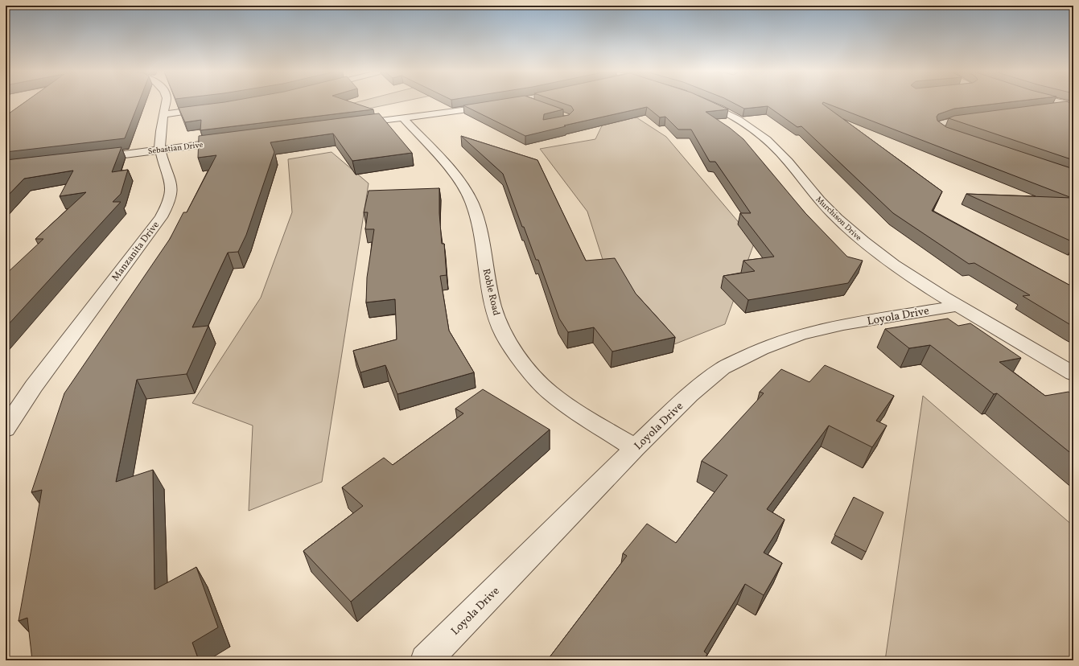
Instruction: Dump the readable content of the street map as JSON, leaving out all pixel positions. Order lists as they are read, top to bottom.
{
  "streets": {
    "street": [
      "Sebastian Drive",
      "Murchison Drive",
      "Manzanita Drive",
      "Roble Road",
      "Loyola Drive"
    ]
  },
  "crossings": [
    ["Sebastian Drive", "Manzanita Drive"],
    ["Murchison Drive", "Loyola Drive"],
    ["Roble Road", "Loyola Drive"]
  ]
}
